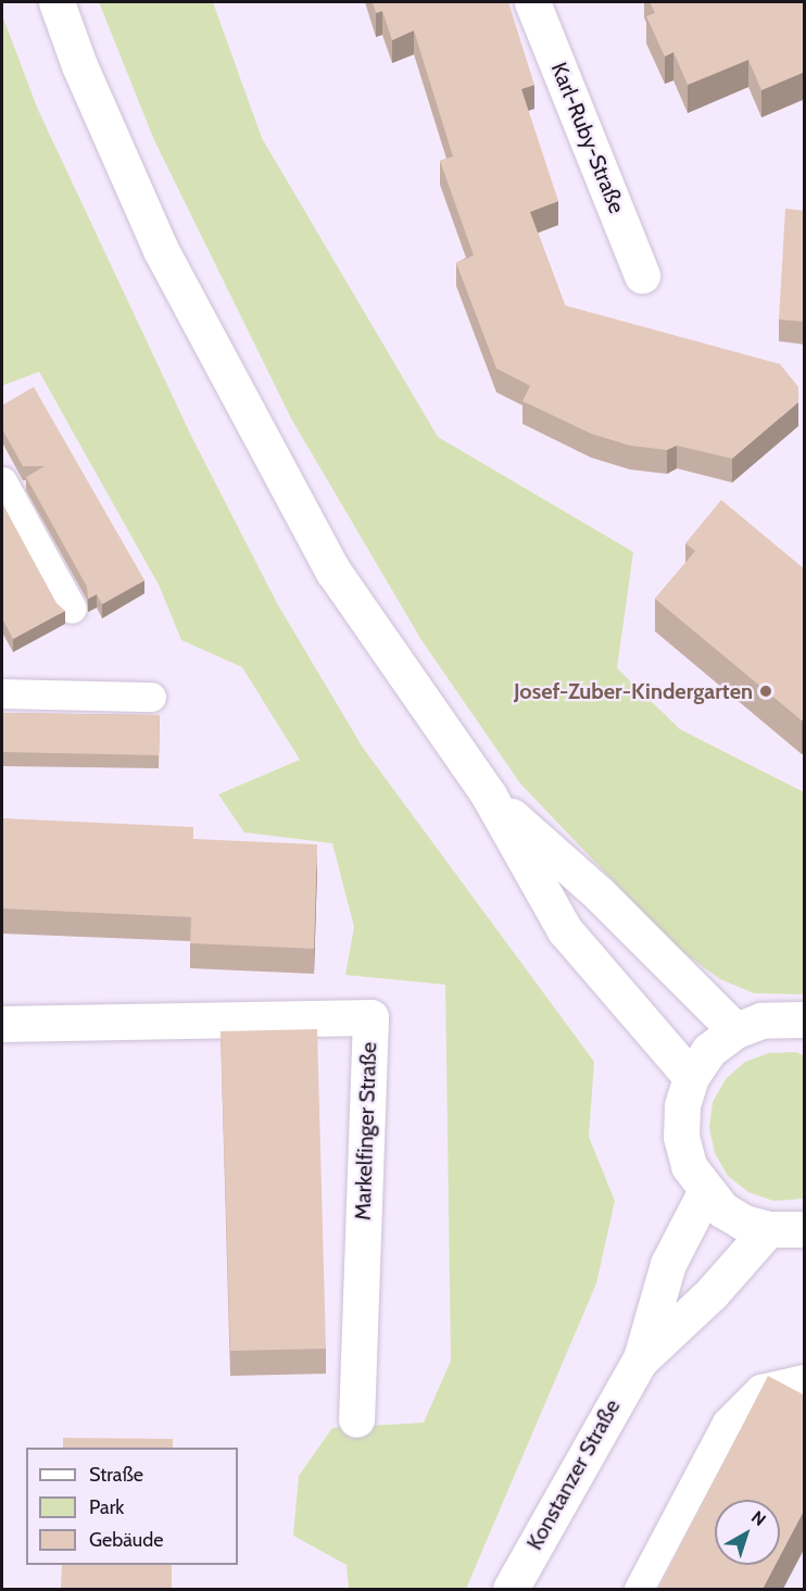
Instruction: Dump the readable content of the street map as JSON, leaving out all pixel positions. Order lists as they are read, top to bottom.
{
  "streets": {
    "street": ["Karl-Ruby-Straße", "Markelfinger Straße", "Konstanzer Straße"]
  },
  "places": ["Josef-Zuber-Kindergarten"],
  "legend": ["Straße", "Park", "Gebäude"],
  "north": "top right"
}
